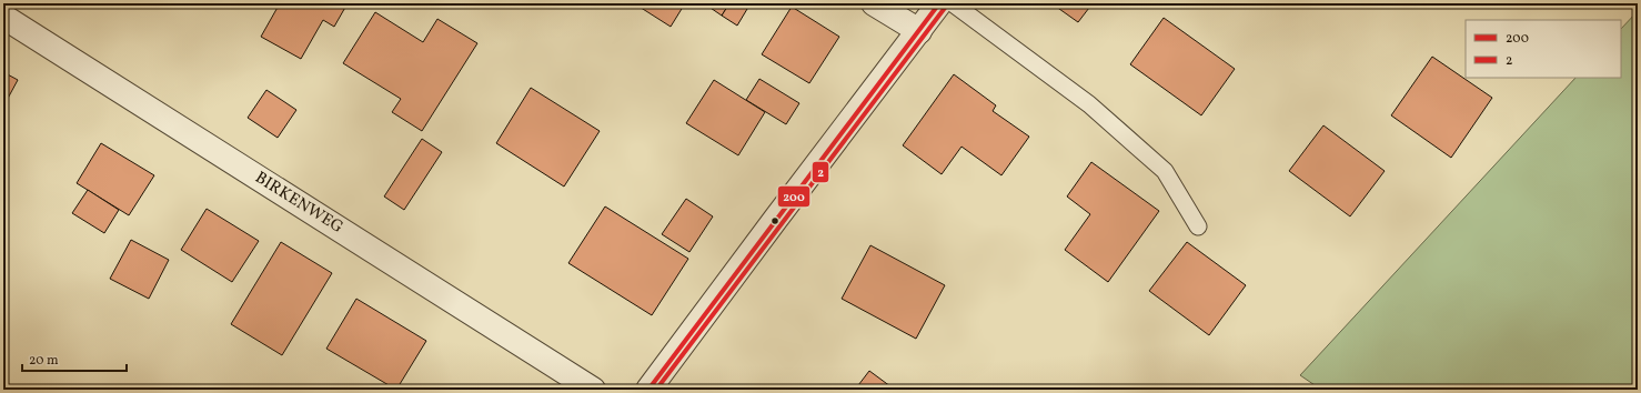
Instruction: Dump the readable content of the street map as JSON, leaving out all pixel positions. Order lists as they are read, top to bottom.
{
  "streets": {
    "street": ["BIRKENWEG"]
  },
  "lines": ["transit line 200", "transit line 2"],
  "legend": ["200", "2"],
  "scale_bar": "20 m"
}
